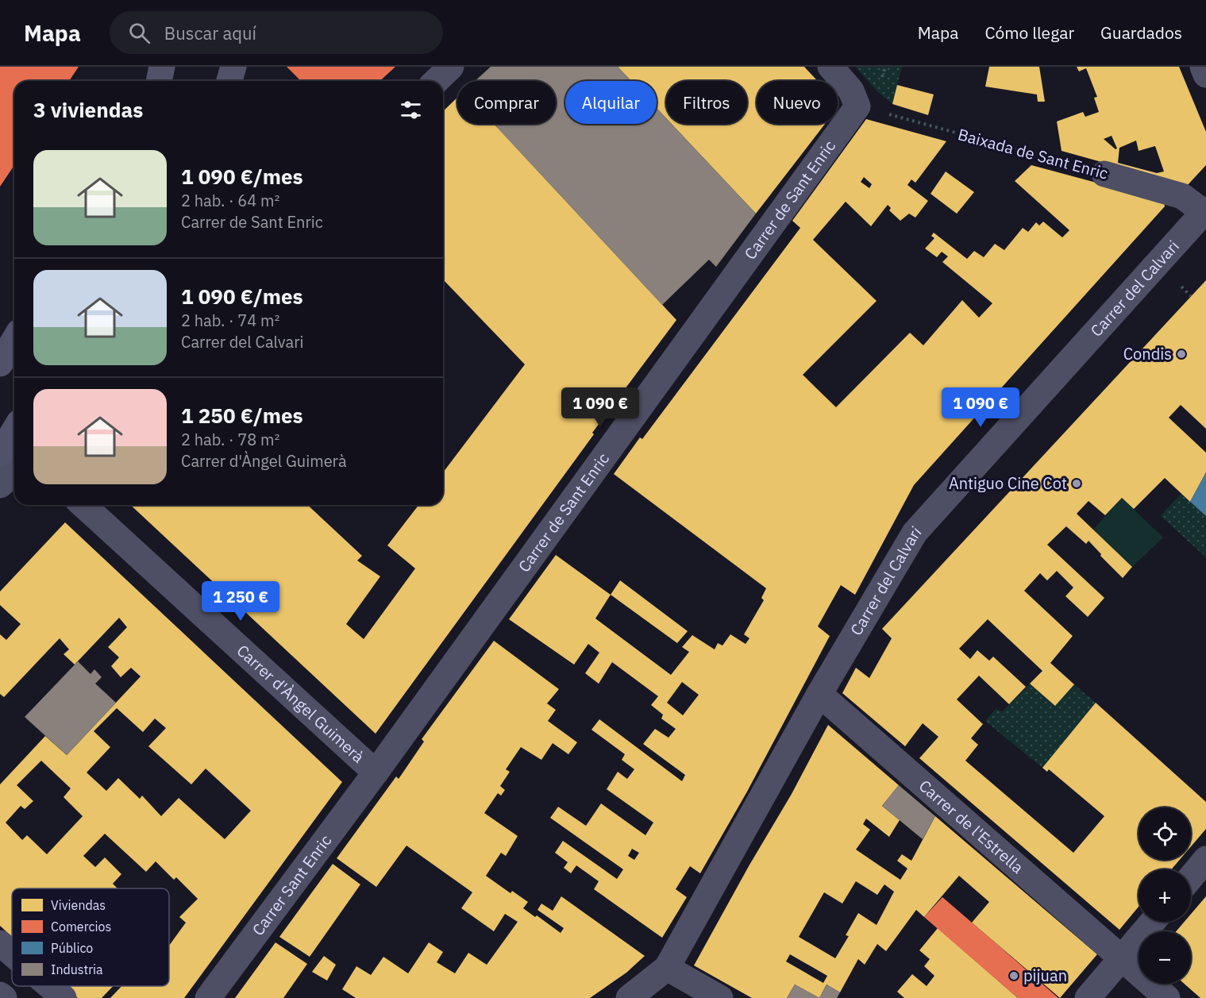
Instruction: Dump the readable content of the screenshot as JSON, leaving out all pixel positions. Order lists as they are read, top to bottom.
{
  "streets": {
    "street": [
      "Baixada de Sant Enric",
      "Carrer de Sant Enric",
      "Carrer del Calvari",
      "Carrer d'Àngel Guimerà",
      "Carrer de l'Estrella",
      "Carrer Sant Enric"
    ]
  },
  "crossings": [
    ["Baixada de Sant Enric", "Carrer de Sant Enric"],
    ["Baixada de Sant Enric", "Carrer del Calvari"],
    ["Carrer de Sant Enric", "Carrer d'Àngel Guimerà"],
    ["Carrer de Sant Enric", "Carrer Sant Enric"],
    ["Carrer del Calvari", "Carrer de l'Estrella"],
    ["Carrer d'Àngel Guimerà", "Carrer Sant Enric"]
  ],
  "places": ["Condis", "Antiguo Cine Cot", "pijuan"],
  "legend": [
    "Viviendas",
    "Comercios",
    "Público",
    "Industria"
  ],
  "page": {
    "header": "Mapa",
    "search": "Buscar aquí",
    "nav": ["Mapa", "Cómo llegar", "Guardados"],
    "chip": [
      "Comprar",
      "Alquilar",
      "Filtros",
      "Nuevo"
    ],
    "heading": "3 viviendas",
    "list": [
      {
        "name": "1 090 €/mes",
        "note": "2 hab. · 64 m² · Carrer de Sant Enric"
      },
      {
        "name": "1 090 €/mes",
        "note": "2 hab. · 74 m² · Carrer del Calvari"
      },
      {
        "name": "1 250 €/mes",
        "note": "2 hab. · 78 m² · Carrer d'Àngel Guimerà"
      }
    ],
    "price": ["1 090 €", "1 090 €", "1 250 €"],
    "map_buttons": ["+", "−"]
  }
}
